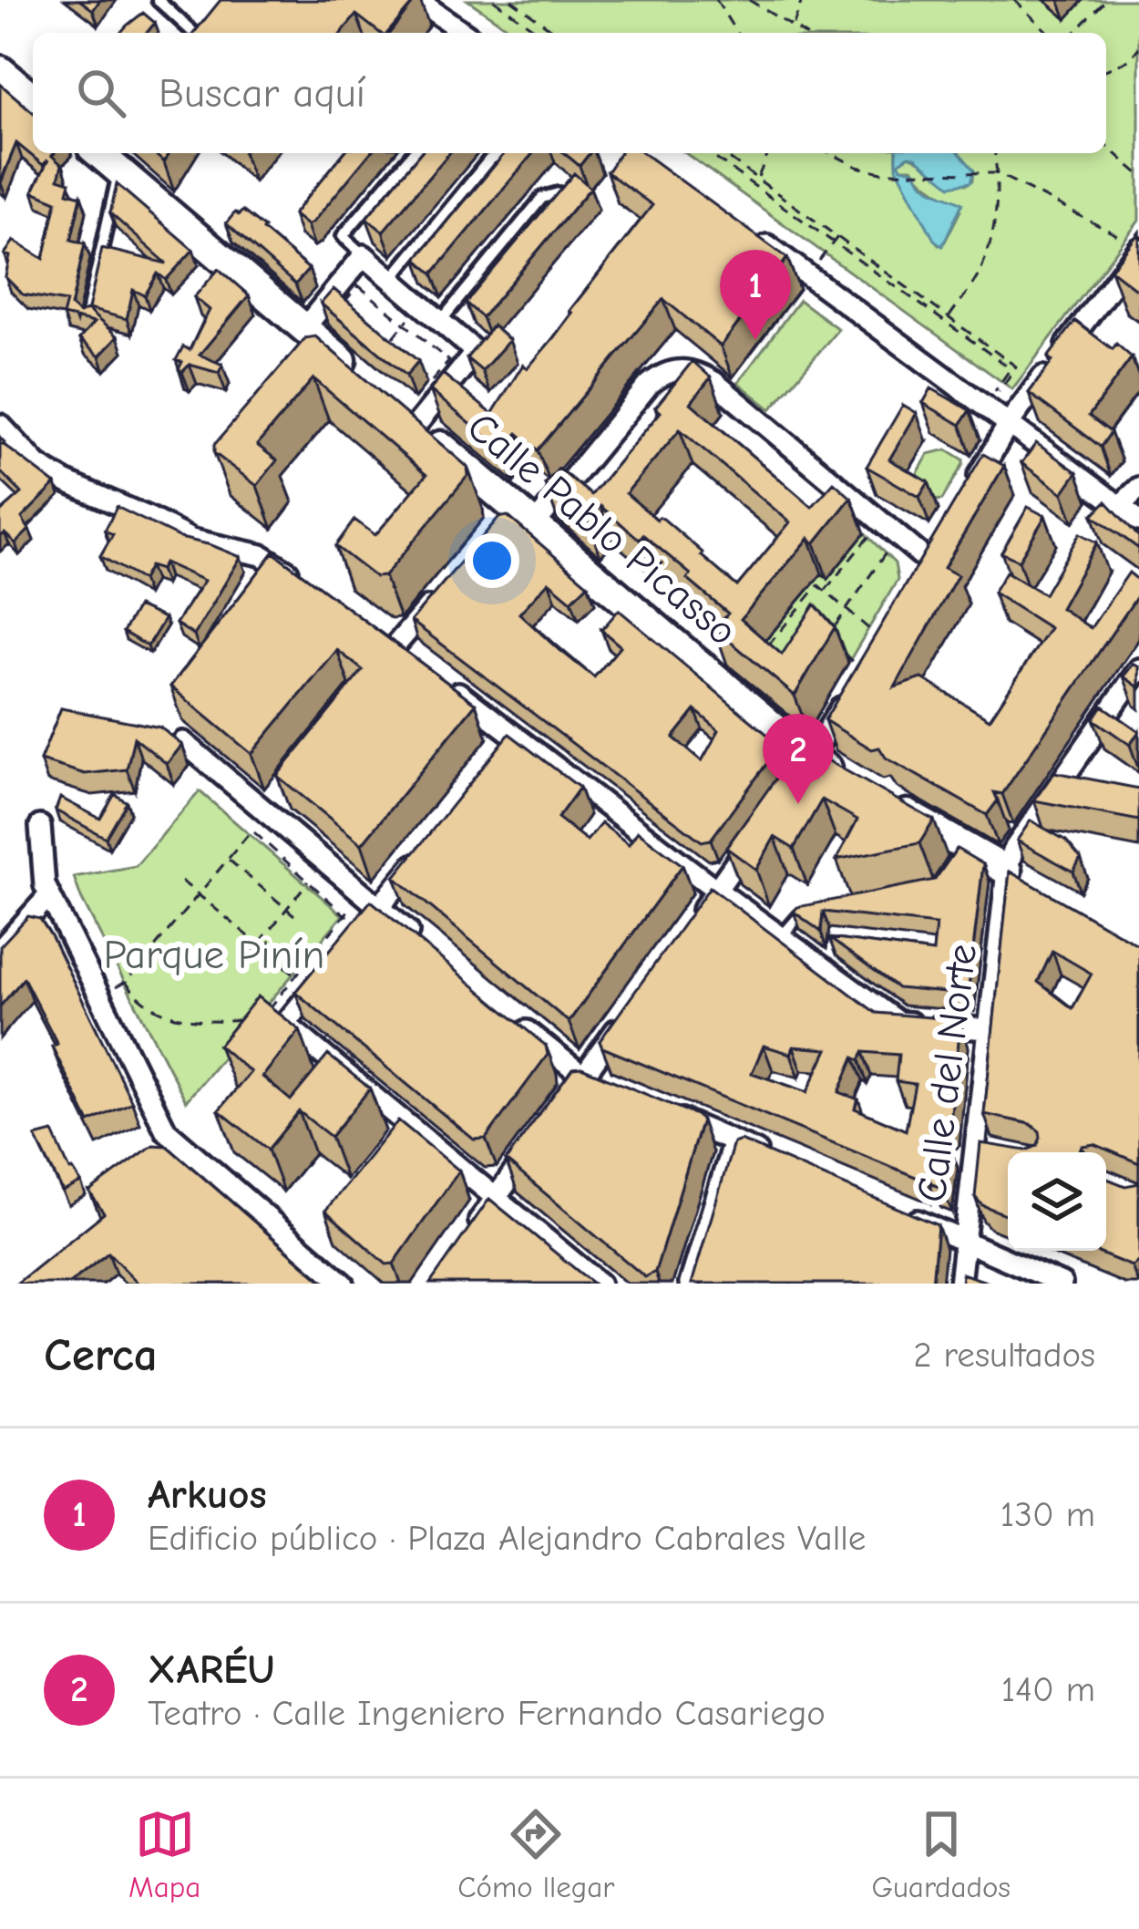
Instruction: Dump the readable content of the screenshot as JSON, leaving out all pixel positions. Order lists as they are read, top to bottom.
{
  "streets": {
    "street": ["Calle Pablo Picasso", "Calle del Norte"]
  },
  "crossings": [
    ["Calle Pablo Picasso", "Calle del Norte"]
  ],
  "parks": ["Parque Pinín"],
  "page": {
    "search": "Buscar aquí",
    "pins": ["1", "2"],
    "heading": ["Cerca", "2 resultados"],
    "list": [
      {
        "mark": "1",
        "name": "Arkuos",
        "note": "Edificio público · Plaza Alejandro Cabrales Valle",
        "value": "130 m"
      },
      {
        "mark": "2",
        "name": "XARÉU",
        "note": "Teatro · Calle Ingeniero Fernando Casariego",
        "value": "140 m"
      }
    ],
    "nav": ["Mapa", "Cómo llegar", "Guardados"]
  }
}
